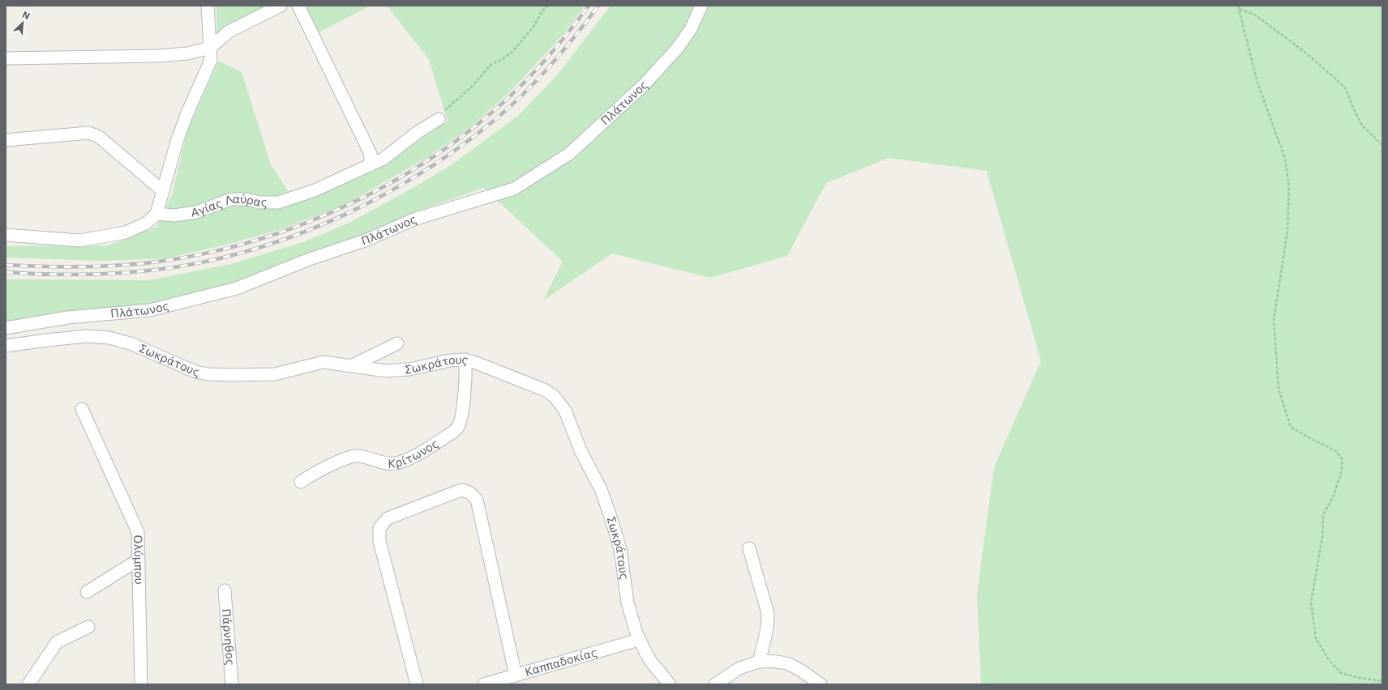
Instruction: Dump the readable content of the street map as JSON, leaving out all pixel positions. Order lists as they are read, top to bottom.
{
  "streets": {
    "street": [
      "Πλάτωνος",
      "Αγίας Λαύρας",
      "Σωκράτους",
      "Κρίτωνος",
      "Ολύμπου",
      "Πάρνηθος",
      "Καππαδοκίας"
    ]
  },
  "crossings": [
    ["Σωκράτους", "Κρίτωνος"],
    ["Σωκράτους", "Καππαδοκίας"]
  ],
  "north": "top right"
}
